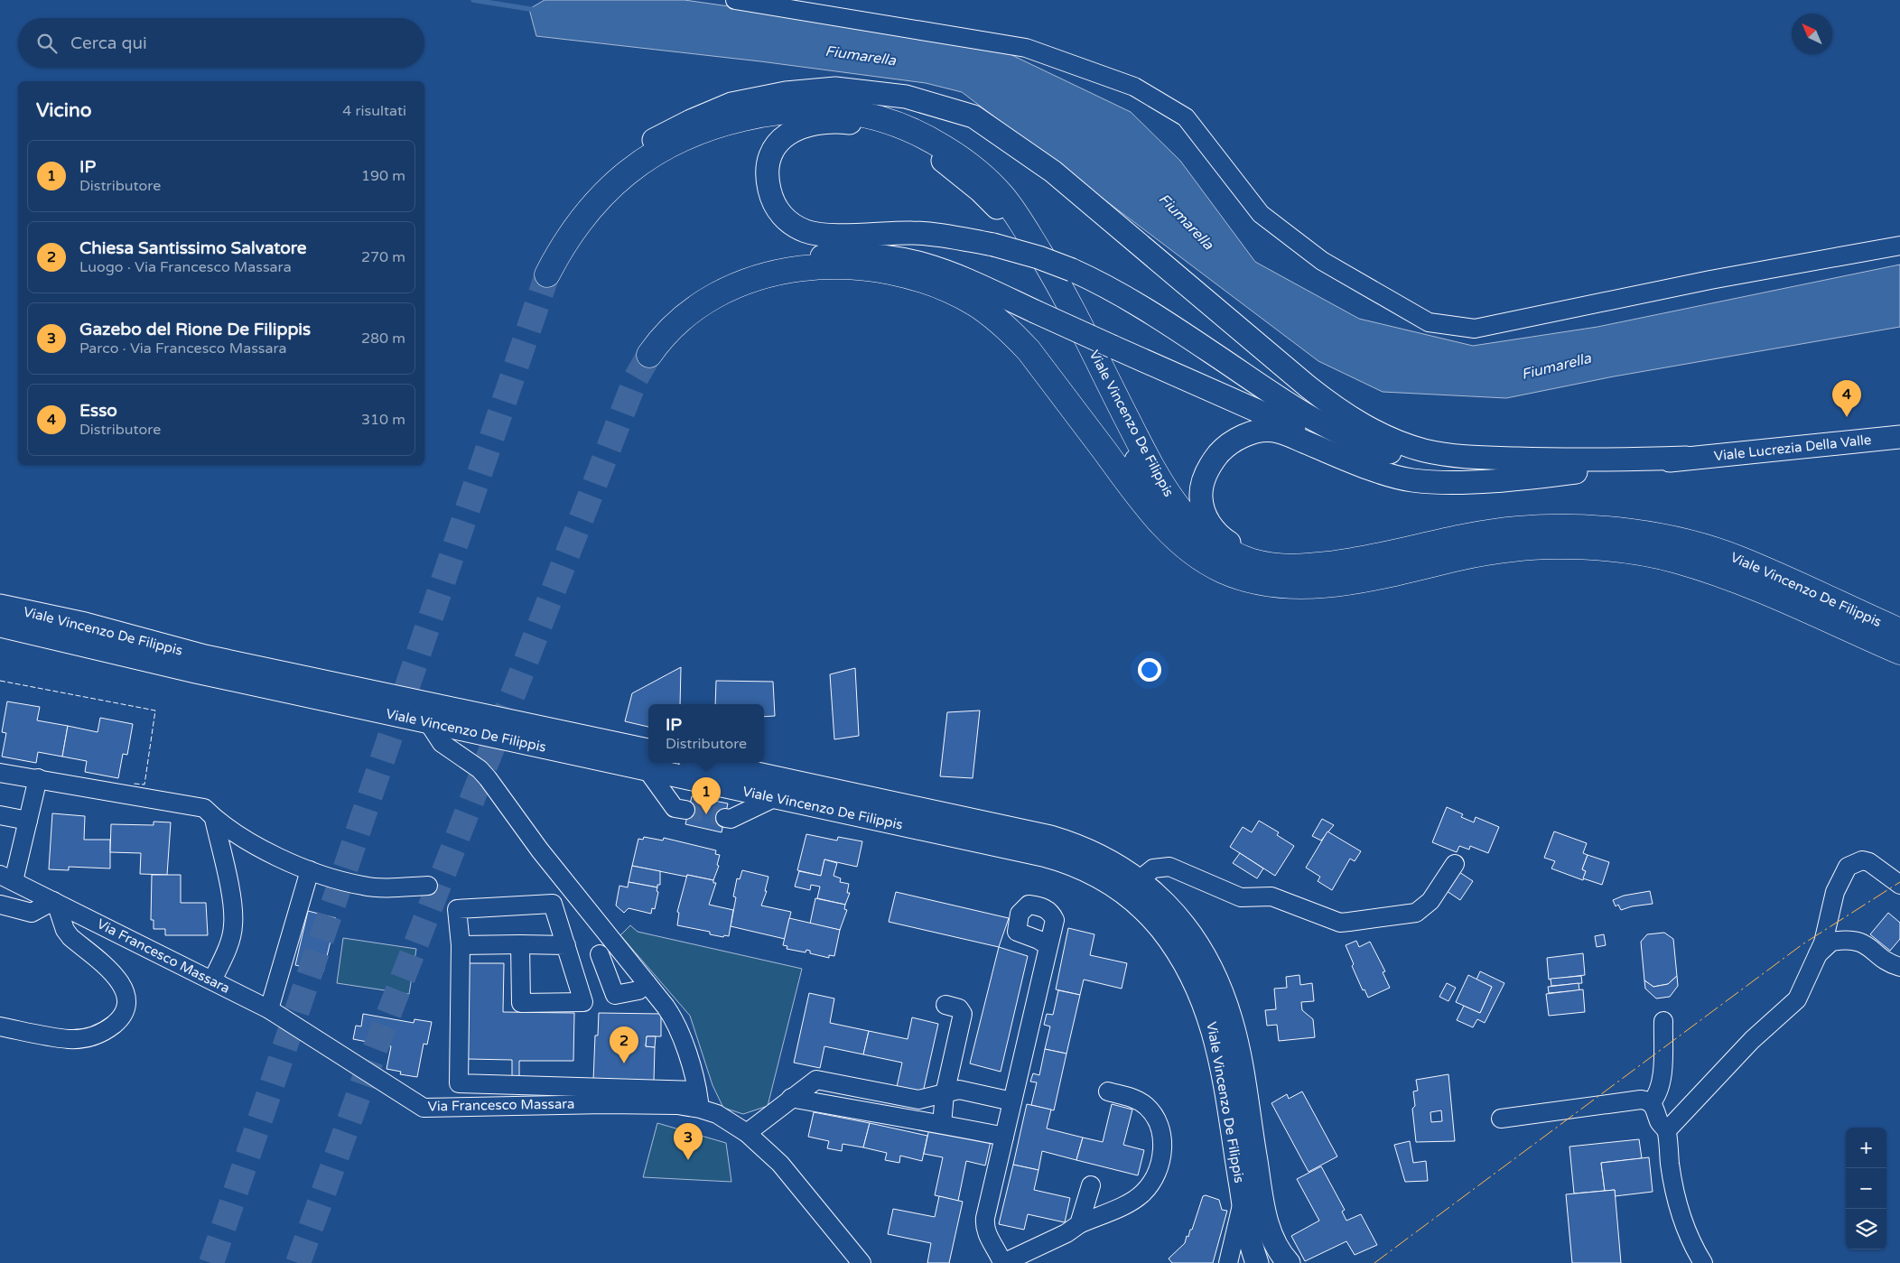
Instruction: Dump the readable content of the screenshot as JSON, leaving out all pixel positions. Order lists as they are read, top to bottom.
{
  "streets": {
    "highway": ["Viale Vincenzo De Filippis"],
    "main road": ["Viale Lucrezia Della Valle"],
    "street": ["Via Francesco Massara"]
  },
  "water": ["Fiumarella"],
  "north": "top left",
  "page": {
    "search": "Cerca qui",
    "heading": ["Vicino", "4 risultati"],
    "list": [
      {
        "mark": "1",
        "name": "IP",
        "note": "Distributore",
        "value": "190 m"
      },
      {
        "mark": "2",
        "name": "Chiesa Santissimo Salvatore",
        "note": "Luogo · Via Francesco Massara",
        "value": "270 m"
      },
      {
        "mark": "3",
        "name": "Gazebo del Rione De Filippis",
        "note": "Parco · Via Francesco Massara",
        "value": "280 m"
      },
      {
        "mark": "4",
        "name": "Esso",
        "note": "Distributore",
        "value": "310 m"
      }
    ],
    "pins": [
      "4",
      "1",
      "2",
      "3"
    ],
    "popup": ["IP", "Distributore"],
    "map_buttons": ["+", "−"]
  }
}
